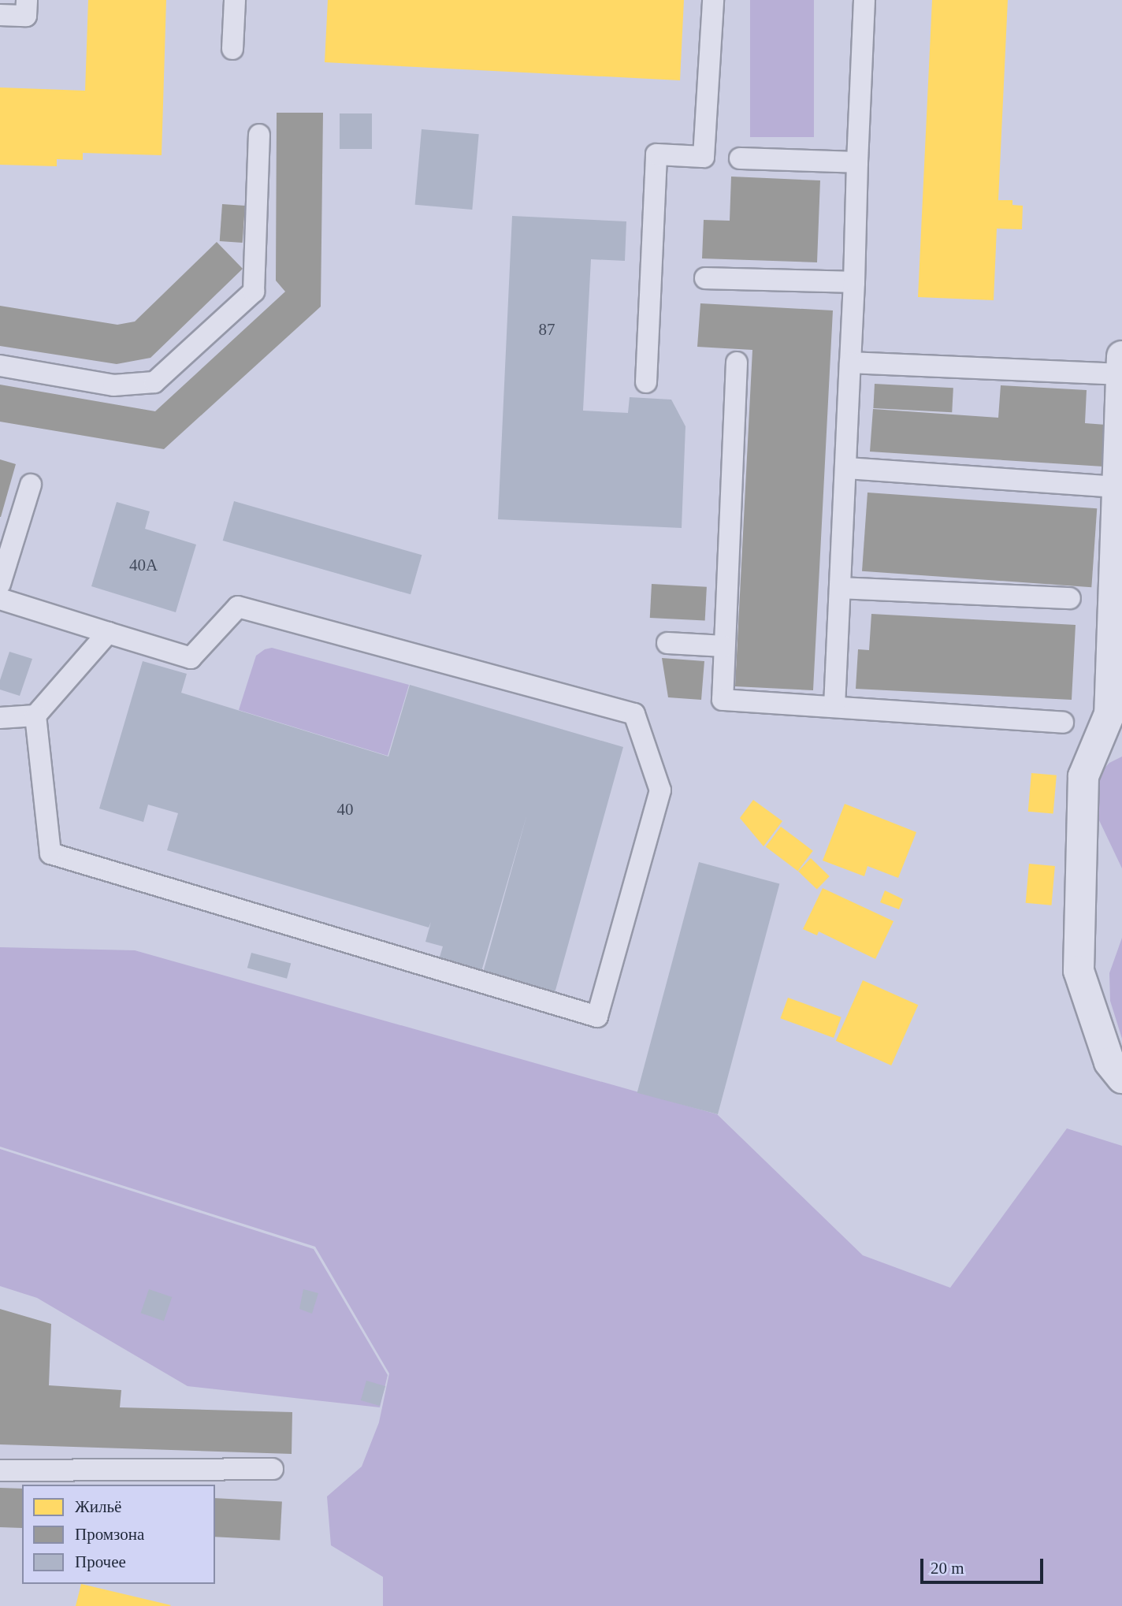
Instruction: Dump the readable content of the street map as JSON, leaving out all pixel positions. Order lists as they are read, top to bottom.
{
  "house_numbers": ["87", "40А", "40"],
  "legend": ["Жильё", "Промзона", "Прочее"],
  "scale_bar": "20 m"
}
